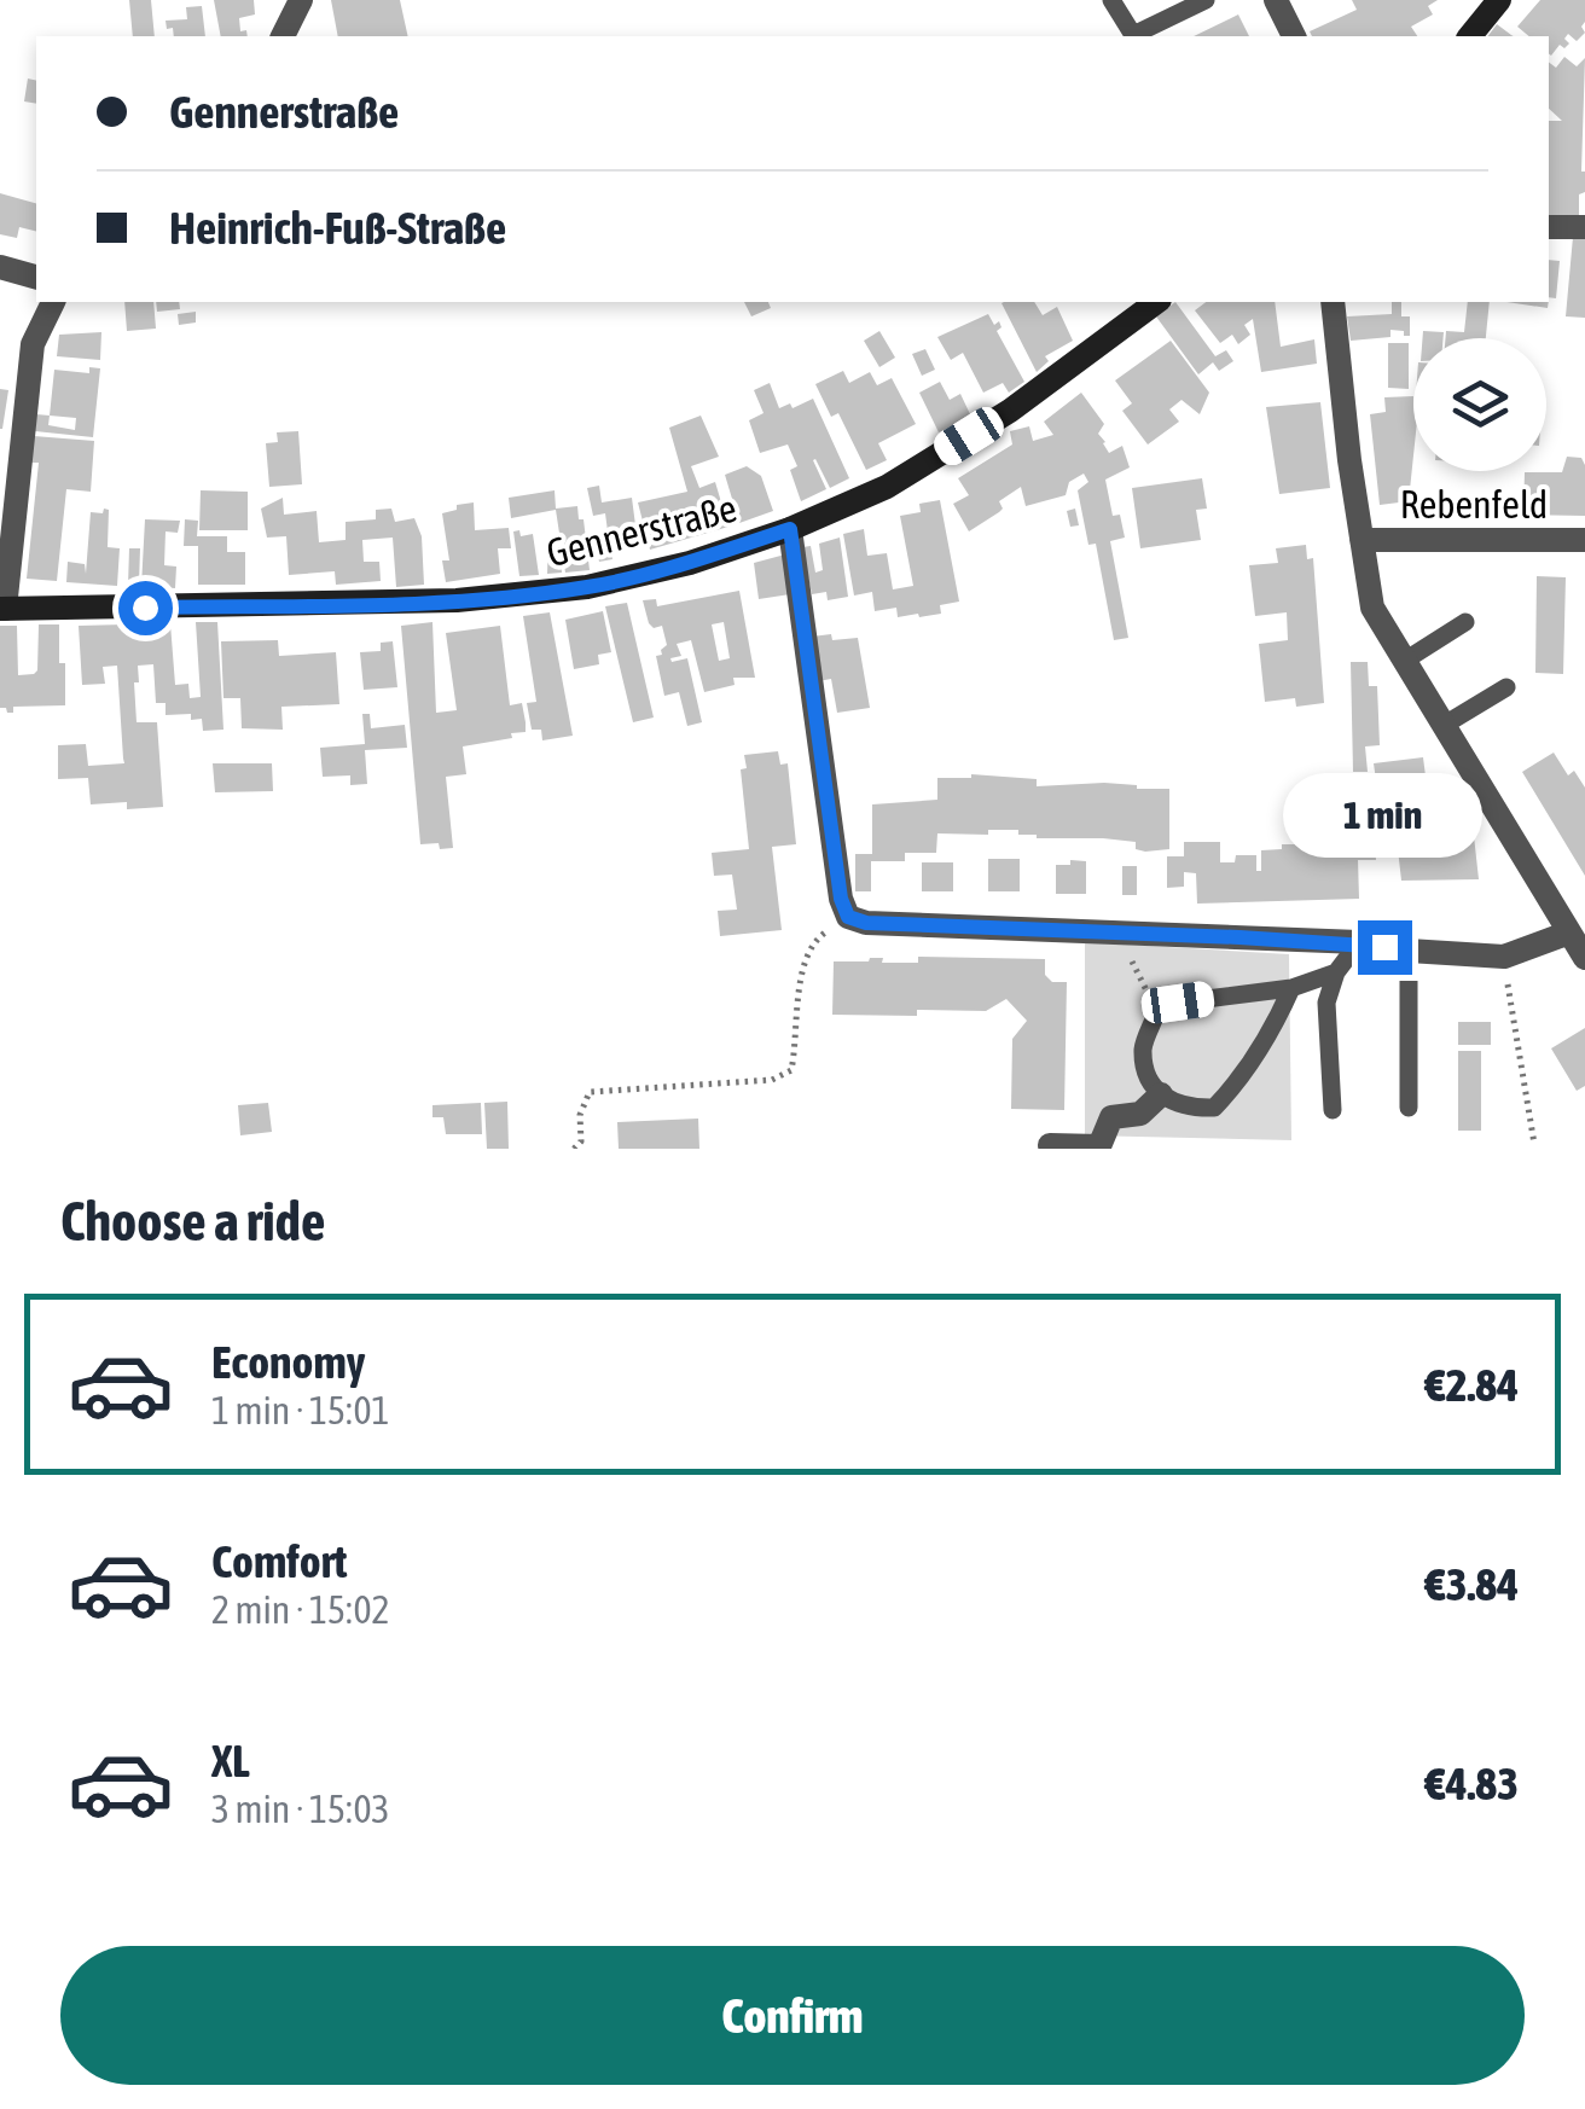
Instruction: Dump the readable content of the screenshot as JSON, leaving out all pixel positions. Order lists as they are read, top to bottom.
{
  "streets": {
    "street": ["Rebenfeld", "Gennerstraße"]
  },
  "page": {
    "banner": ["Gennerstraße", "Heinrich-Fuß-Straße"],
    "bubble": "1 min",
    "heading": "Choose a ride",
    "list": [
      {
        "name": "Economy",
        "note": "1 min · 15:01",
        "value": "€2.84"
      },
      {
        "name": "Comfort",
        "note": "2 min · 15:02",
        "value": "€3.84"
      },
      {
        "name": "XL",
        "note": "3 min · 15:03",
        "value": "€4.83"
      }
    ],
    "buttons": "Confirm"
  }
}
